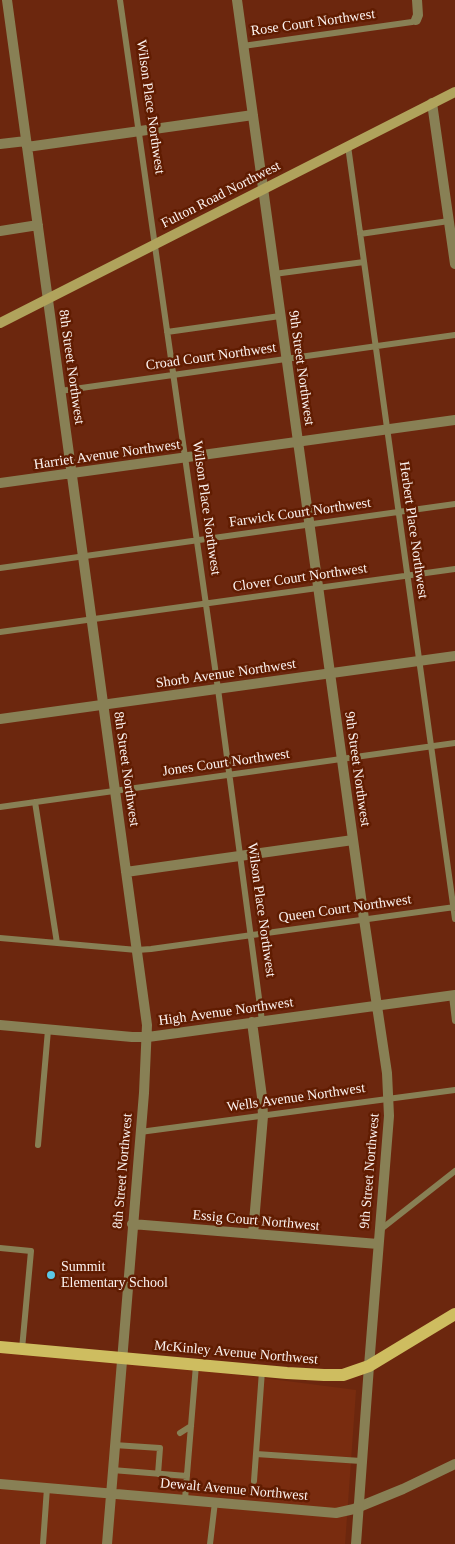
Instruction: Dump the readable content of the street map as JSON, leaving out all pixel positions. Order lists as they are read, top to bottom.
{
  "streets": {
    "main road": ["Fulton Road Northwest", "McKinley Avenue Northwest"],
    "street": [
      "Wilson Place Northwest",
      "8th Street Northwest",
      "9th Street Northwest",
      "Harriet Avenue Northwest",
      "Shorb Avenue Northwest",
      "High Avenue Northwest",
      "Essig Court Northwest",
      "Dewalt Avenue Northwest"
    ],
    "lane": [
      "Rose Court Northwest",
      "Croad Court Northwest",
      "Farwick Court Northwest",
      "Herbert Place Northwest",
      "Clover Court Northwest",
      "Jones Court Northwest",
      "Queen Court Northwest",
      "Wells Avenue Northwest"
    ]
  },
  "crossings": [
    ["Rose Court Northwest", "9th Street Northwest"],
    ["Wilson Place Northwest", "Fulton Road Northwest"],
    ["Wilson Place Northwest", "Croad Court Northwest"],
    ["Wilson Place Northwest", "Harriet Avenue Northwest"],
    ["Wilson Place Northwest", "Farwick Court Northwest"],
    ["Wilson Place Northwest", "Clover Court Northwest"],
    ["Wilson Place Northwest", "Shorb Avenue Northwest"],
    ["Wilson Place Northwest", "Jones Court Northwest"],
    ["Wilson Place Northwest", "Queen Court Northwest"],
    ["Wilson Place Northwest", "High Avenue Northwest"],
    ["Wilson Place Northwest", "Wells Avenue Northwest"],
    ["Wilson Place Northwest", "Essig Court Northwest"],
    ["Fulton Road Northwest", "8th Street Northwest"],
    ["Fulton Road Northwest", "9th Street Northwest"],
    ["Fulton Road Northwest", "Herbert Place Northwest"],
    ["Croad Court Northwest", "8th Street Northwest"],
    ["Croad Court Northwest", "9th Street Northwest"],
    ["Croad Court Northwest", "Herbert Place Northwest"],
    ["8th Street Northwest", "Harriet Avenue Northwest"],
    ["8th Street Northwest", "Farwick Court Northwest"],
    ["8th Street Northwest", "Clover Court Northwest"],
    ["8th Street Northwest", "Shorb Avenue Northwest"],
    ["8th Street Northwest", "Jones Court Northwest"],
    ["8th Street Northwest", "Queen Court Northwest"],
    ["8th Street Northwest", "High Avenue Northwest"],
    ["8th Street Northwest", "Wells Avenue Northwest"],
    ["8th Street Northwest", "Essig Court Northwest"],
    ["8th Street Northwest", "McKinley Avenue Northwest"],
    ["8th Street Northwest", "Dewalt Avenue Northwest"],
    ["9th Street Northwest", "Harriet Avenue Northwest"],
    ["9th Street Northwest", "Farwick Court Northwest"],
    ["9th Street Northwest", "Clover Court Northwest"],
    ["9th Street Northwest", "Shorb Avenue Northwest"],
    ["9th Street Northwest", "Jones Court Northwest"],
    ["9th Street Northwest", "Queen Court Northwest"],
    ["9th Street Northwest", "High Avenue Northwest"],
    ["9th Street Northwest", "Wells Avenue Northwest"],
    ["9th Street Northwest", "Essig Court Northwest"],
    ["9th Street Northwest", "McKinley Avenue Northwest"],
    ["9th Street Northwest", "Dewalt Avenue Northwest"],
    ["Harriet Avenue Northwest", "Herbert Place Northwest"],
    ["Farwick Court Northwest", "Herbert Place Northwest"],
    ["Herbert Place Northwest", "Clover Court Northwest"],
    ["Herbert Place Northwest", "Shorb Avenue Northwest"],
    ["Herbert Place Northwest", "Jones Court Northwest"],
    ["Herbert Place Northwest", "Queen Court Northwest"]
  ],
  "places": ["Summit Elementary School"]
}
